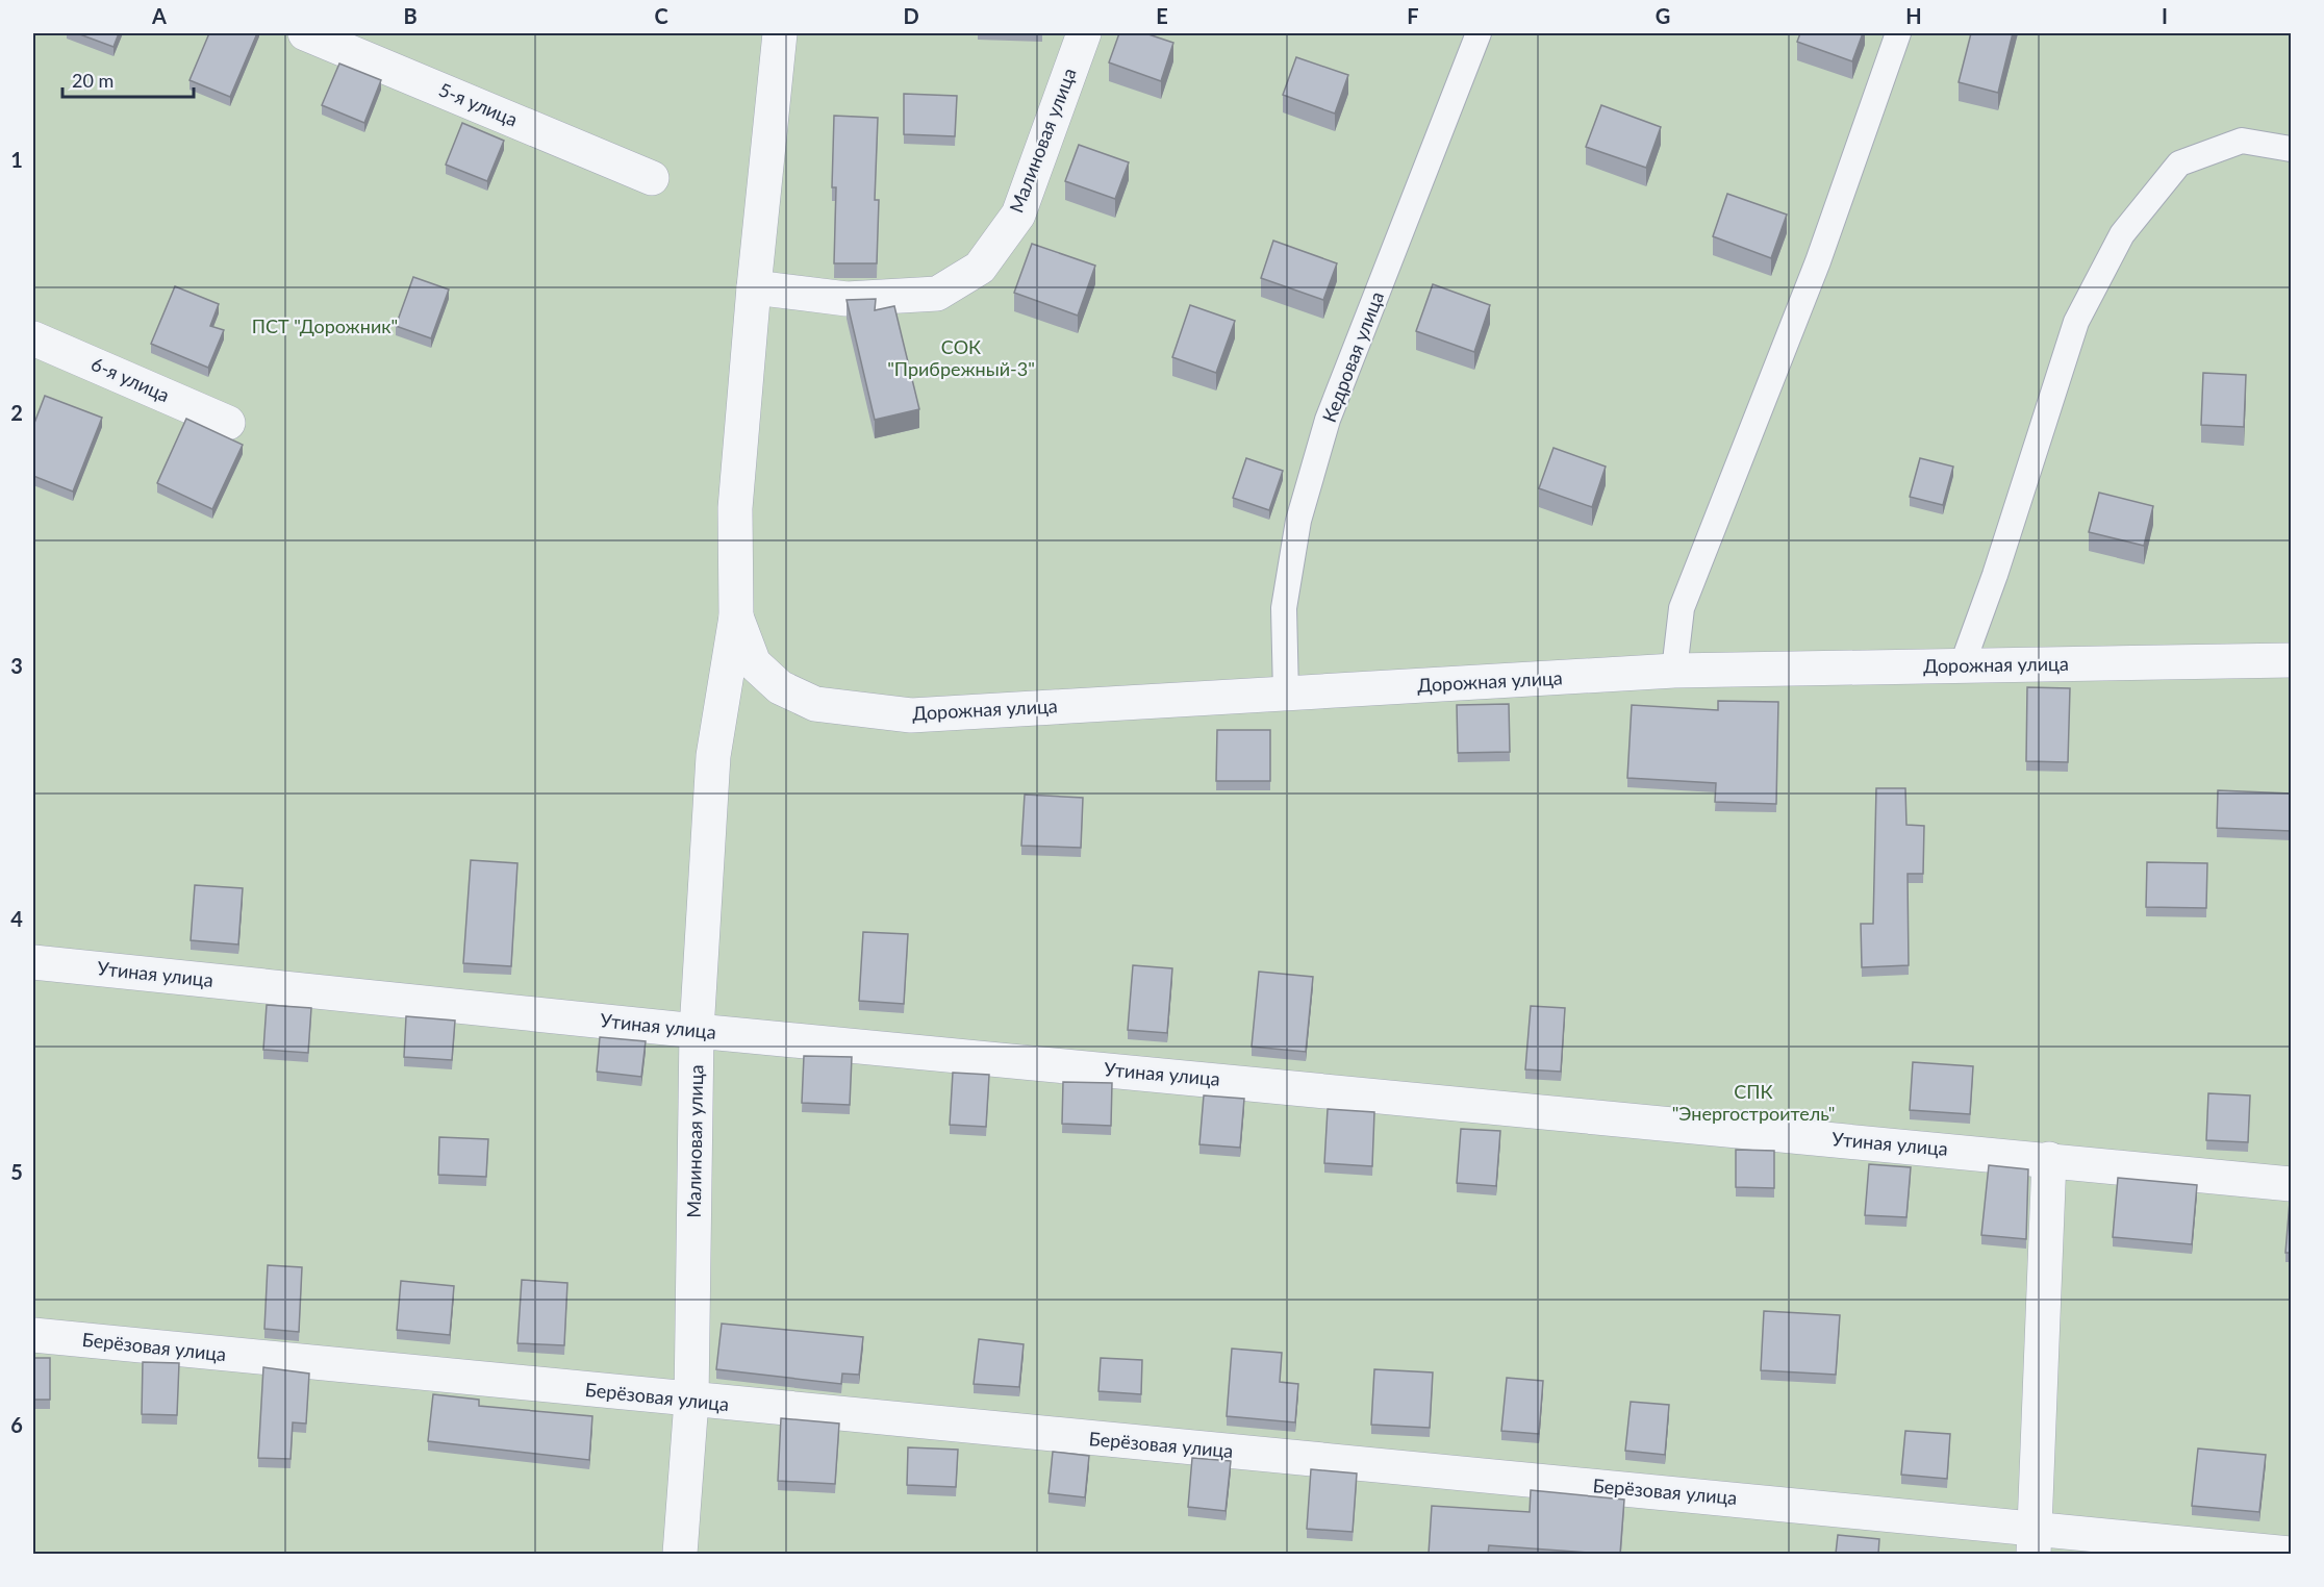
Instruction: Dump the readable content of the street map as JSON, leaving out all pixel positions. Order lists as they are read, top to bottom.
{
  "streets": {
    "street": [
      "5-я улица",
      "Малиновая улица",
      "6-я улица",
      "Дорожная улица",
      "Утиная улица",
      "Берёзовая улица"
    ],
    "lane": ["Кедровая улица"]
  },
  "crossings": [
    ["Малиновая улица", "Дорожная улица"],
    ["Малиновая улица", "Утиная улица"],
    ["Малиновая улица", "Берёзовая улица"],
    ["Кедровая улица", "Дорожная улица"]
  ],
  "parks": ["ПСТ \"Дорожник\"", "СОК \"Прибрежный-3\"", "СПК \"Энергостроитель\""],
  "scale_bar": "20 m",
  "grid": {
    "columns": [
      "A",
      "B",
      "C",
      "D",
      "E",
      "F",
      "G",
      "H",
      "I"
    ],
    "rows": [
      "1",
      "2",
      "3",
      "4",
      "5",
      "6"
    ]
  }
}
